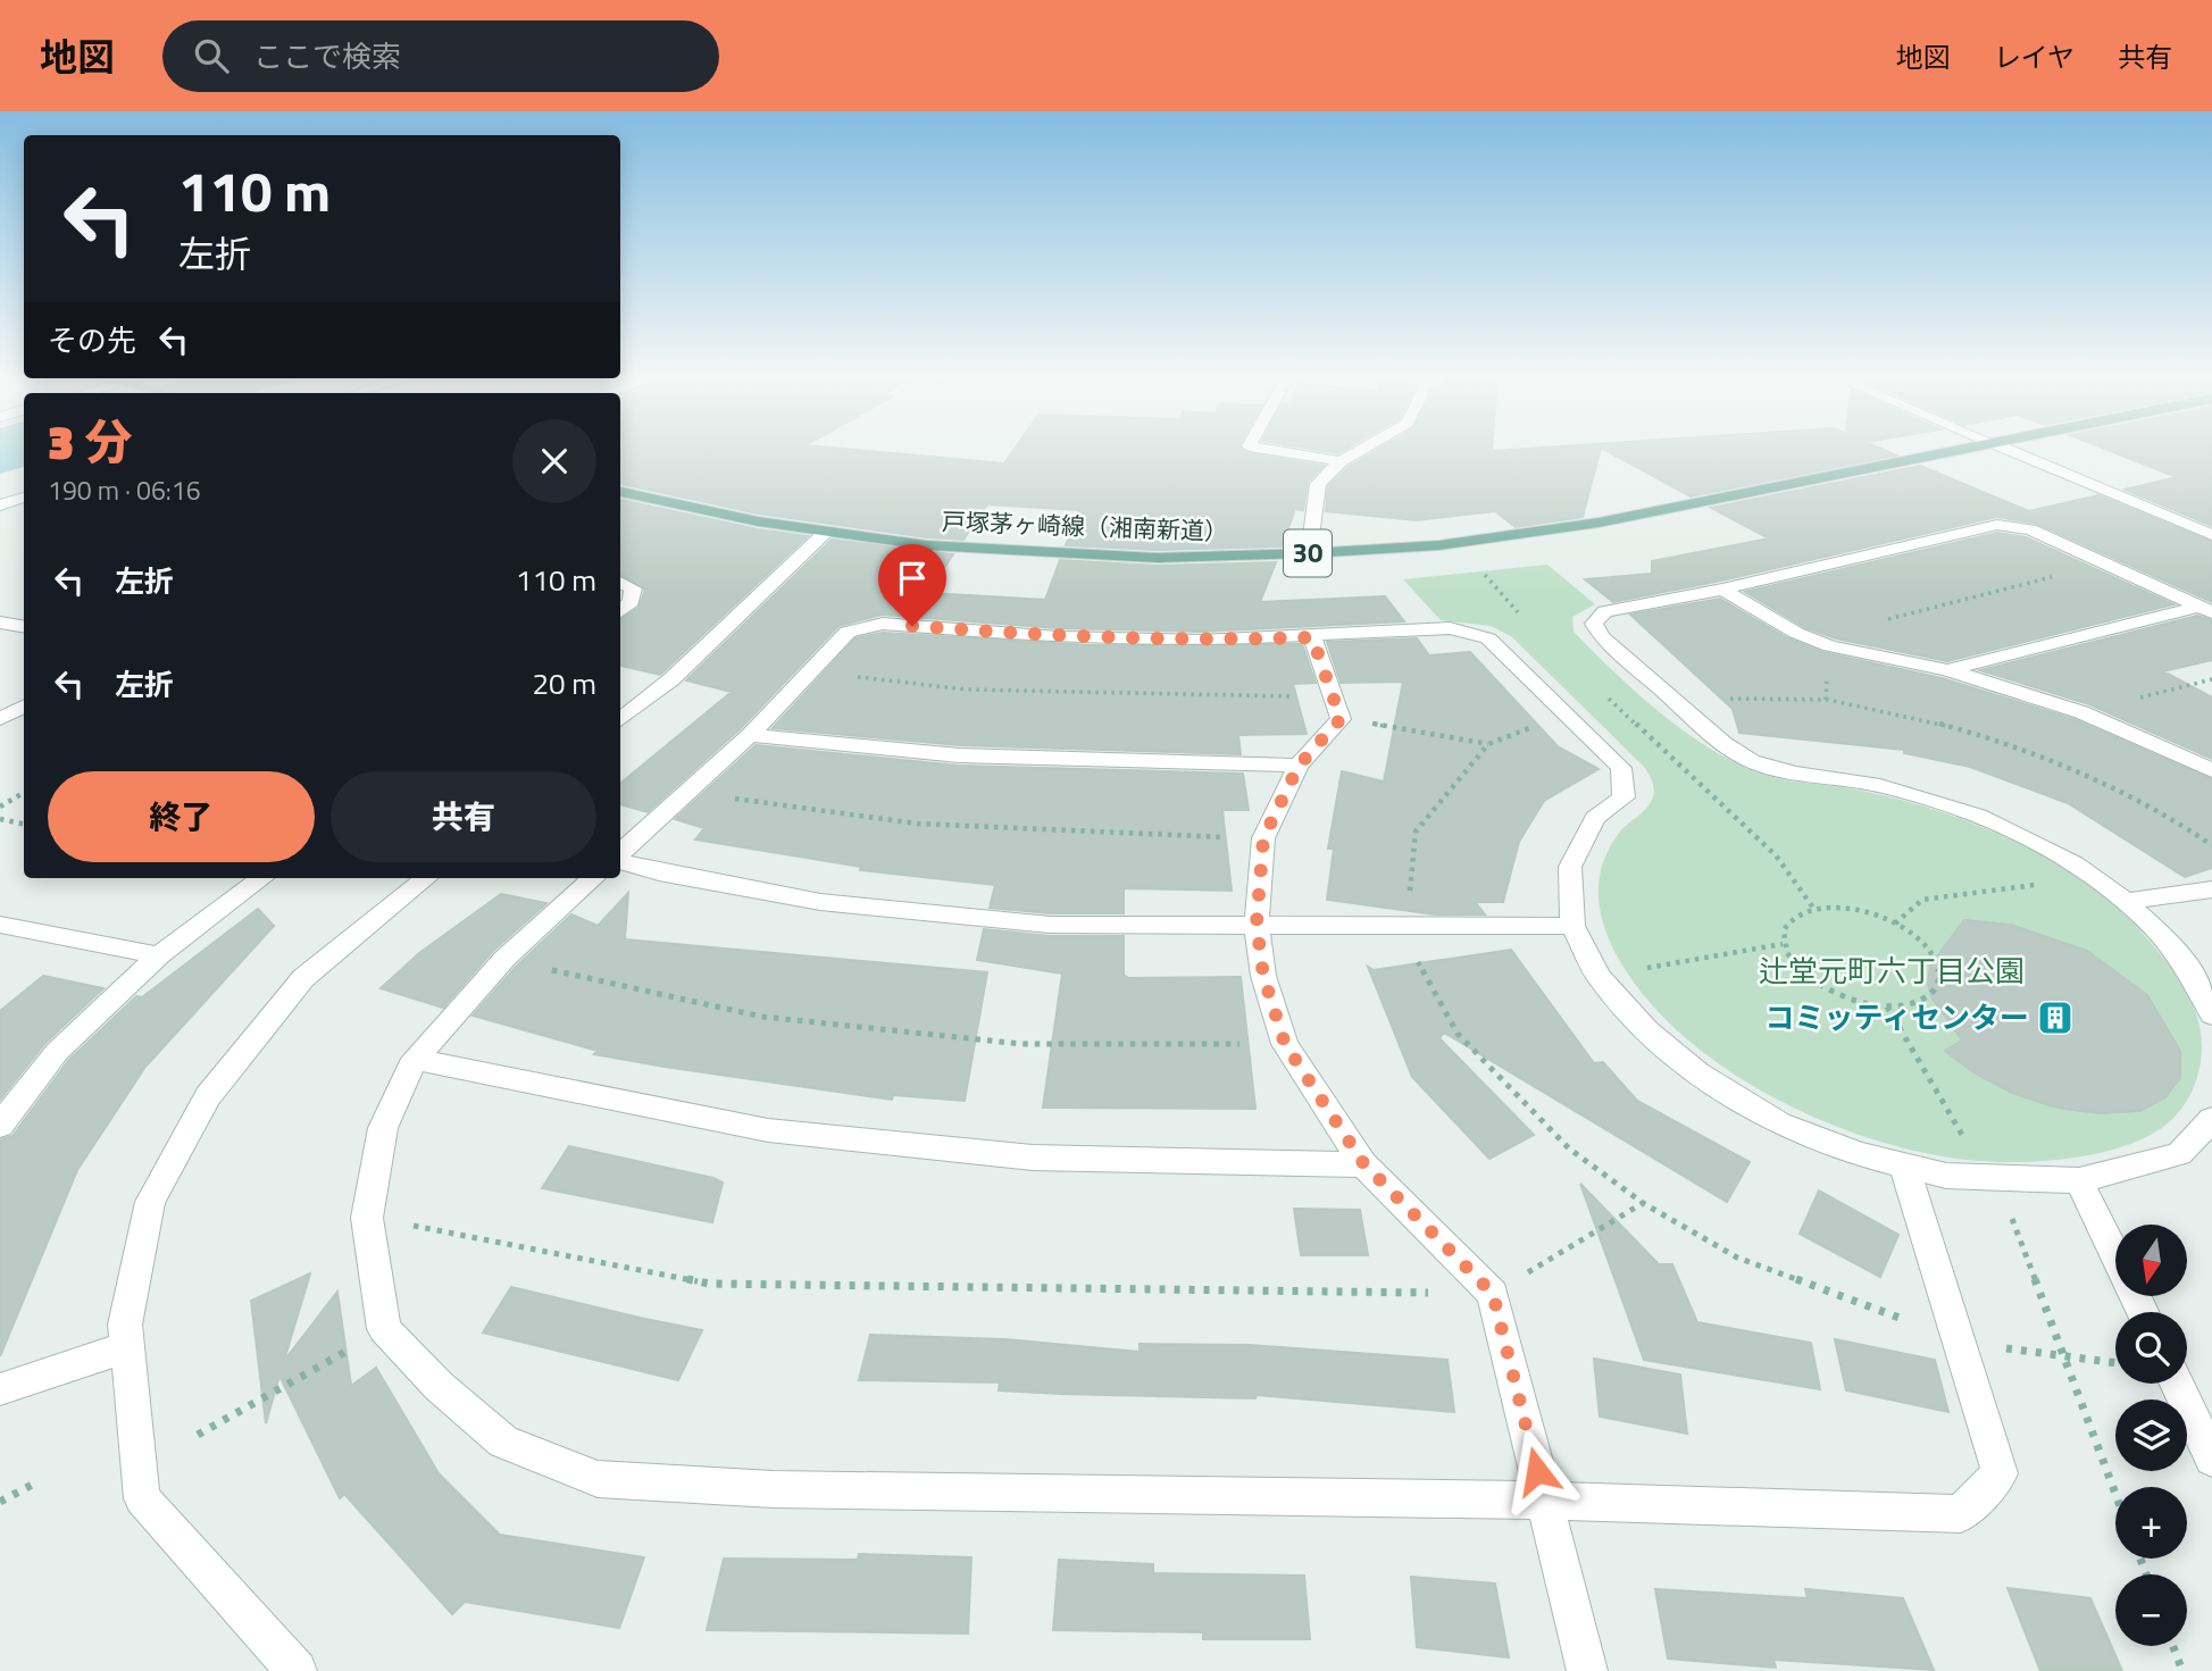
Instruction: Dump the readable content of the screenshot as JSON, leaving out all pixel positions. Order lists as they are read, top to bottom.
{
  "streets": {
    "main road": ["戸塚茅ヶ崎線（湘南新道）", "30"]
  },
  "parks": ["辻堂元町六丁目公園"],
  "places": {
    "building": ["コミッティセンター"]
  },
  "north": "bottom",
  "page": {
    "header": "地図",
    "search": "ここで検索",
    "nav": ["地図", "レイヤ", "共有"],
    "turn": ["110 m", "左折"],
    "then": "その先",
    "heading": ["3 分", "190 m · 06:16"],
    "list": [
      {
        "name": "左折",
        "value": "110 m"
      },
      {
        "name": "左折",
        "value": "20 m"
      }
    ],
    "buttons": ["終了", "共有"],
    "map_buttons": ["+", "−"]
  }
}
